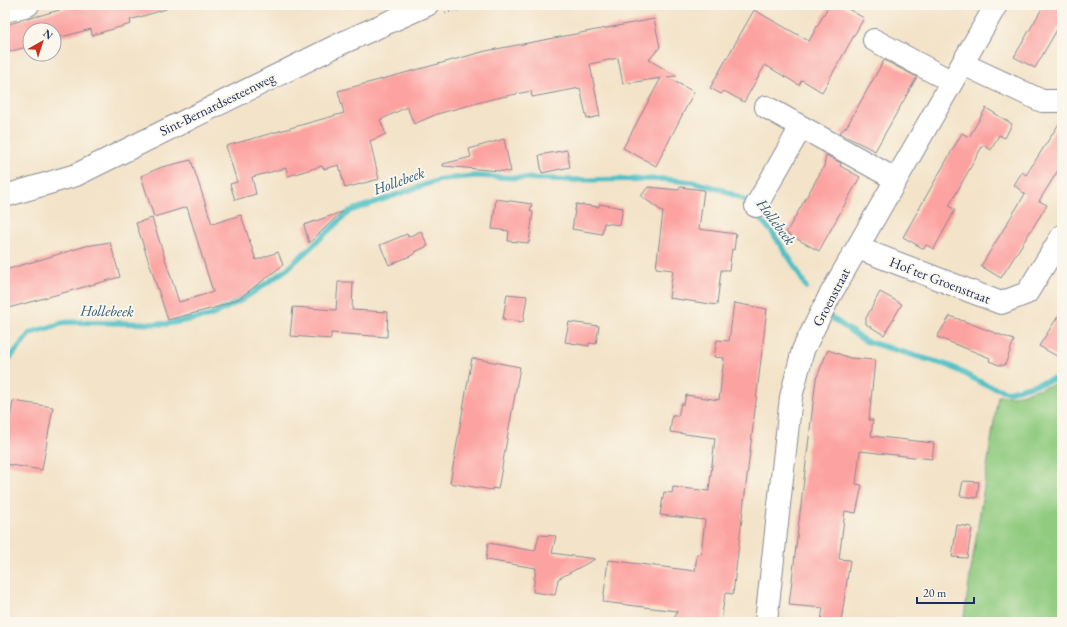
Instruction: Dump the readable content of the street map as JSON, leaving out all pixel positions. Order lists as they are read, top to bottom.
{
  "streets": {
    "street": ["Sint-Bernardsesteenweg", "Hof ter Groenstraat", "Groenstraat"]
  },
  "crossings": [
    ["Hof ter Groenstraat", "Groenstraat"]
  ],
  "water": ["Hollebeek"],
  "scale_bar": "20 m",
  "north": "top right"
}
